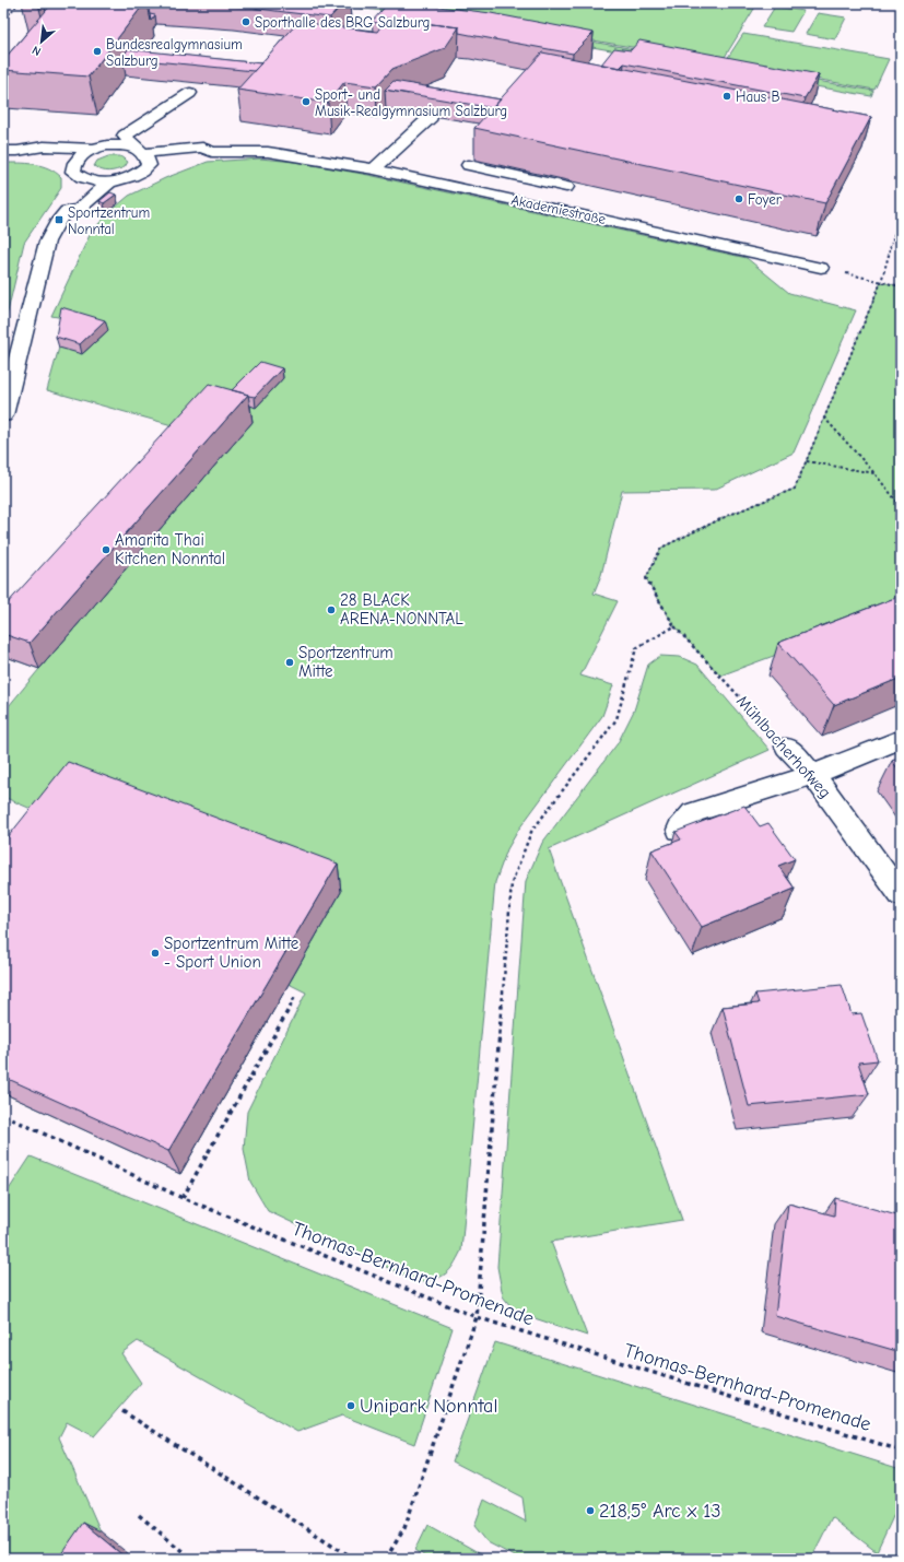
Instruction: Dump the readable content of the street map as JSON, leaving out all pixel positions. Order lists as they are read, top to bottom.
{
  "streets": {
    "street": ["Akademiestraße", "Mühlbacherhofweg"],
    "path": ["Thomas-Bernhard-Promenade"]
  },
  "places": {
    "other": [
      "Sporthalle des BRG Salzburg",
      "Bundesrealgymnasium Salzburg",
      "Haus B",
      "Sport- und Musik-Realgymnasium Salzburg",
      "Foyer",
      "Amarita Thai Kitchen Nonntal",
      "28 BLACK ARENA-NONNTAL",
      "Sportzentrum Mitte",
      "Sportzentrum Mitte - Sport Union",
      "Unipark Nonntal",
      "218,5° Arc x 13"
    ],
    "transit": ["Sportzentrum Nonntal"]
  },
  "north": "bottom left"
}
